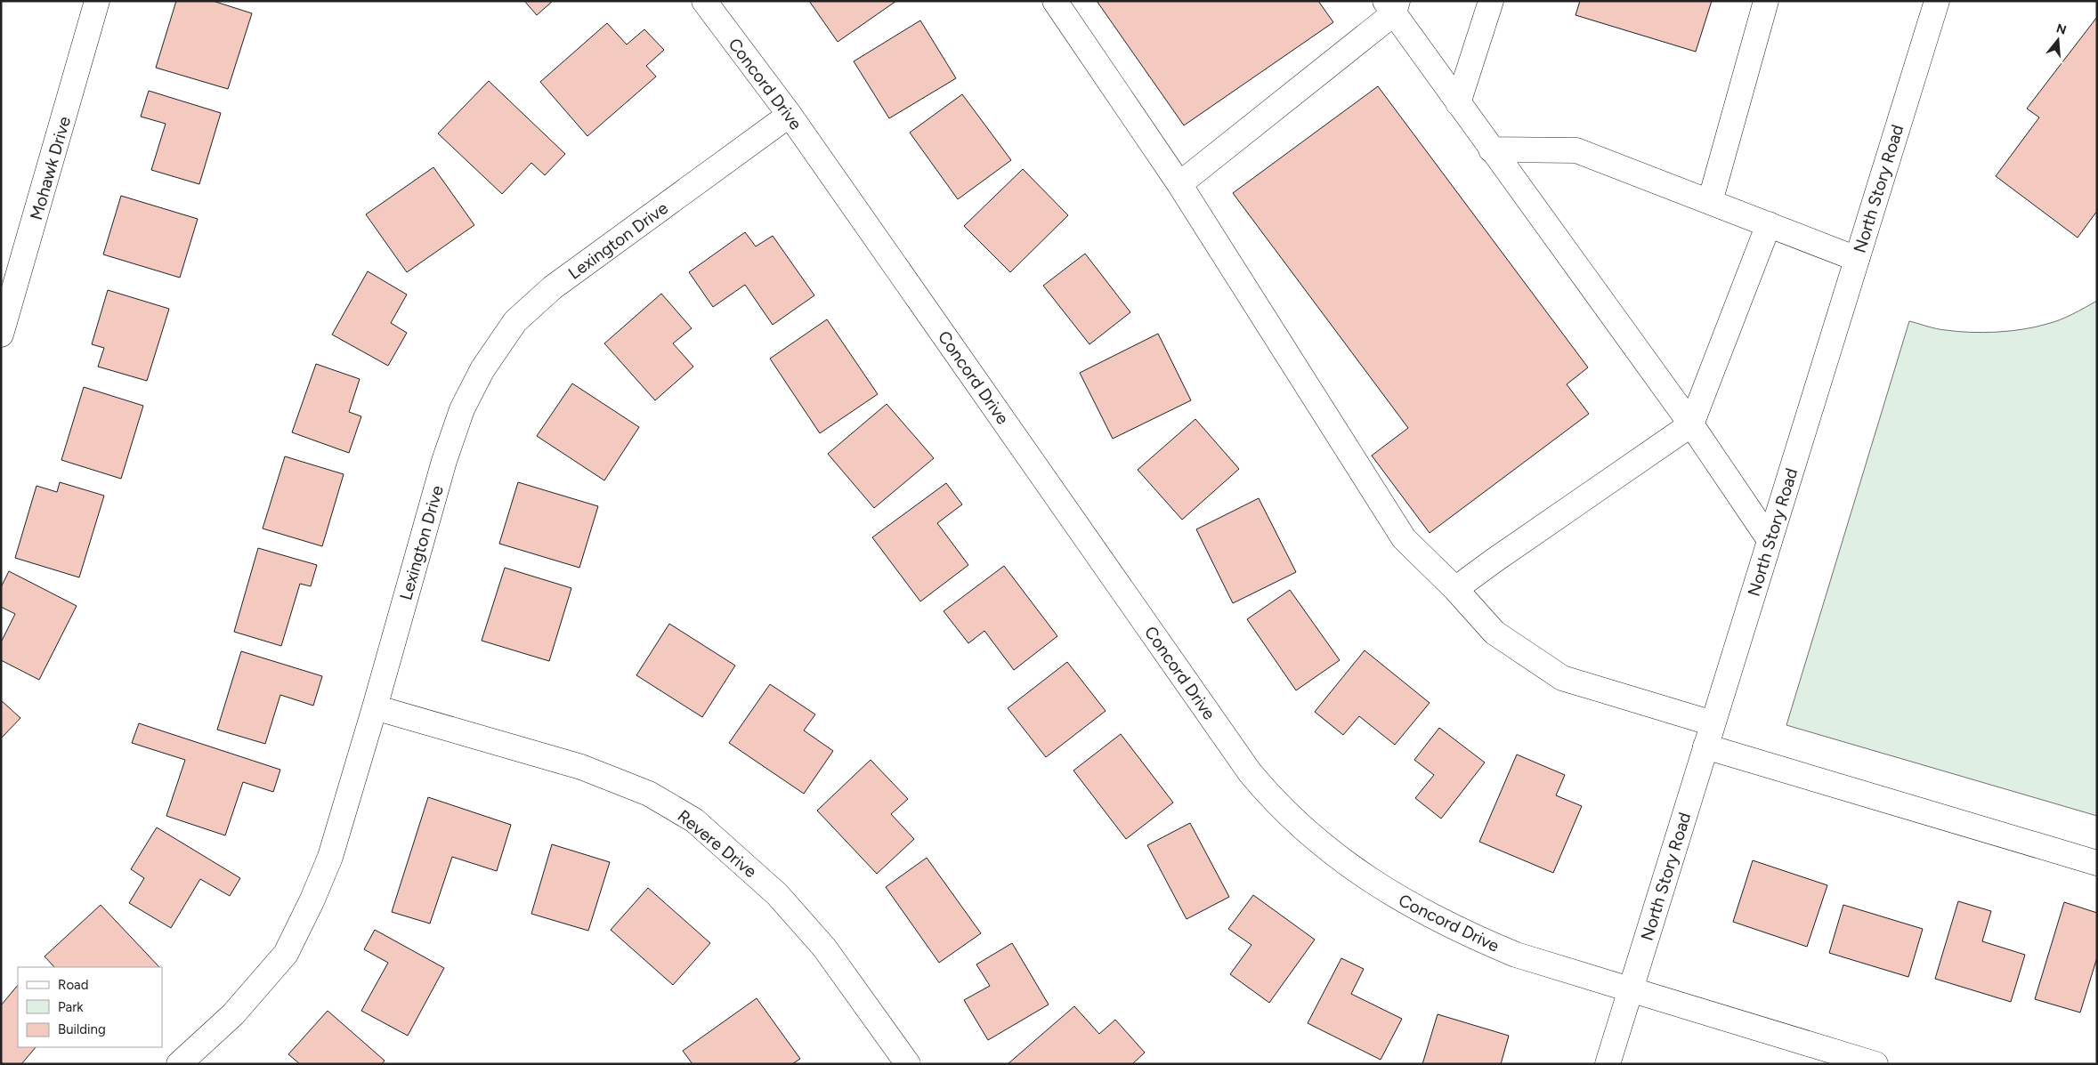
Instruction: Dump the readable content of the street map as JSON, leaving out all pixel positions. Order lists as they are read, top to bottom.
{
  "streets": {
    "street": [
      "Concord Drive",
      "Mohawk Drive",
      "North Story Road",
      "Lexington Drive",
      "Revere Drive"
    ]
  },
  "crossings": [
    ["Concord Drive", "North Story Road"],
    ["Concord Drive", "Lexington Drive"],
    ["Lexington Drive", "Revere Drive"]
  ],
  "legend": ["Road", "Park", "Building"],
  "north": "top"
}
